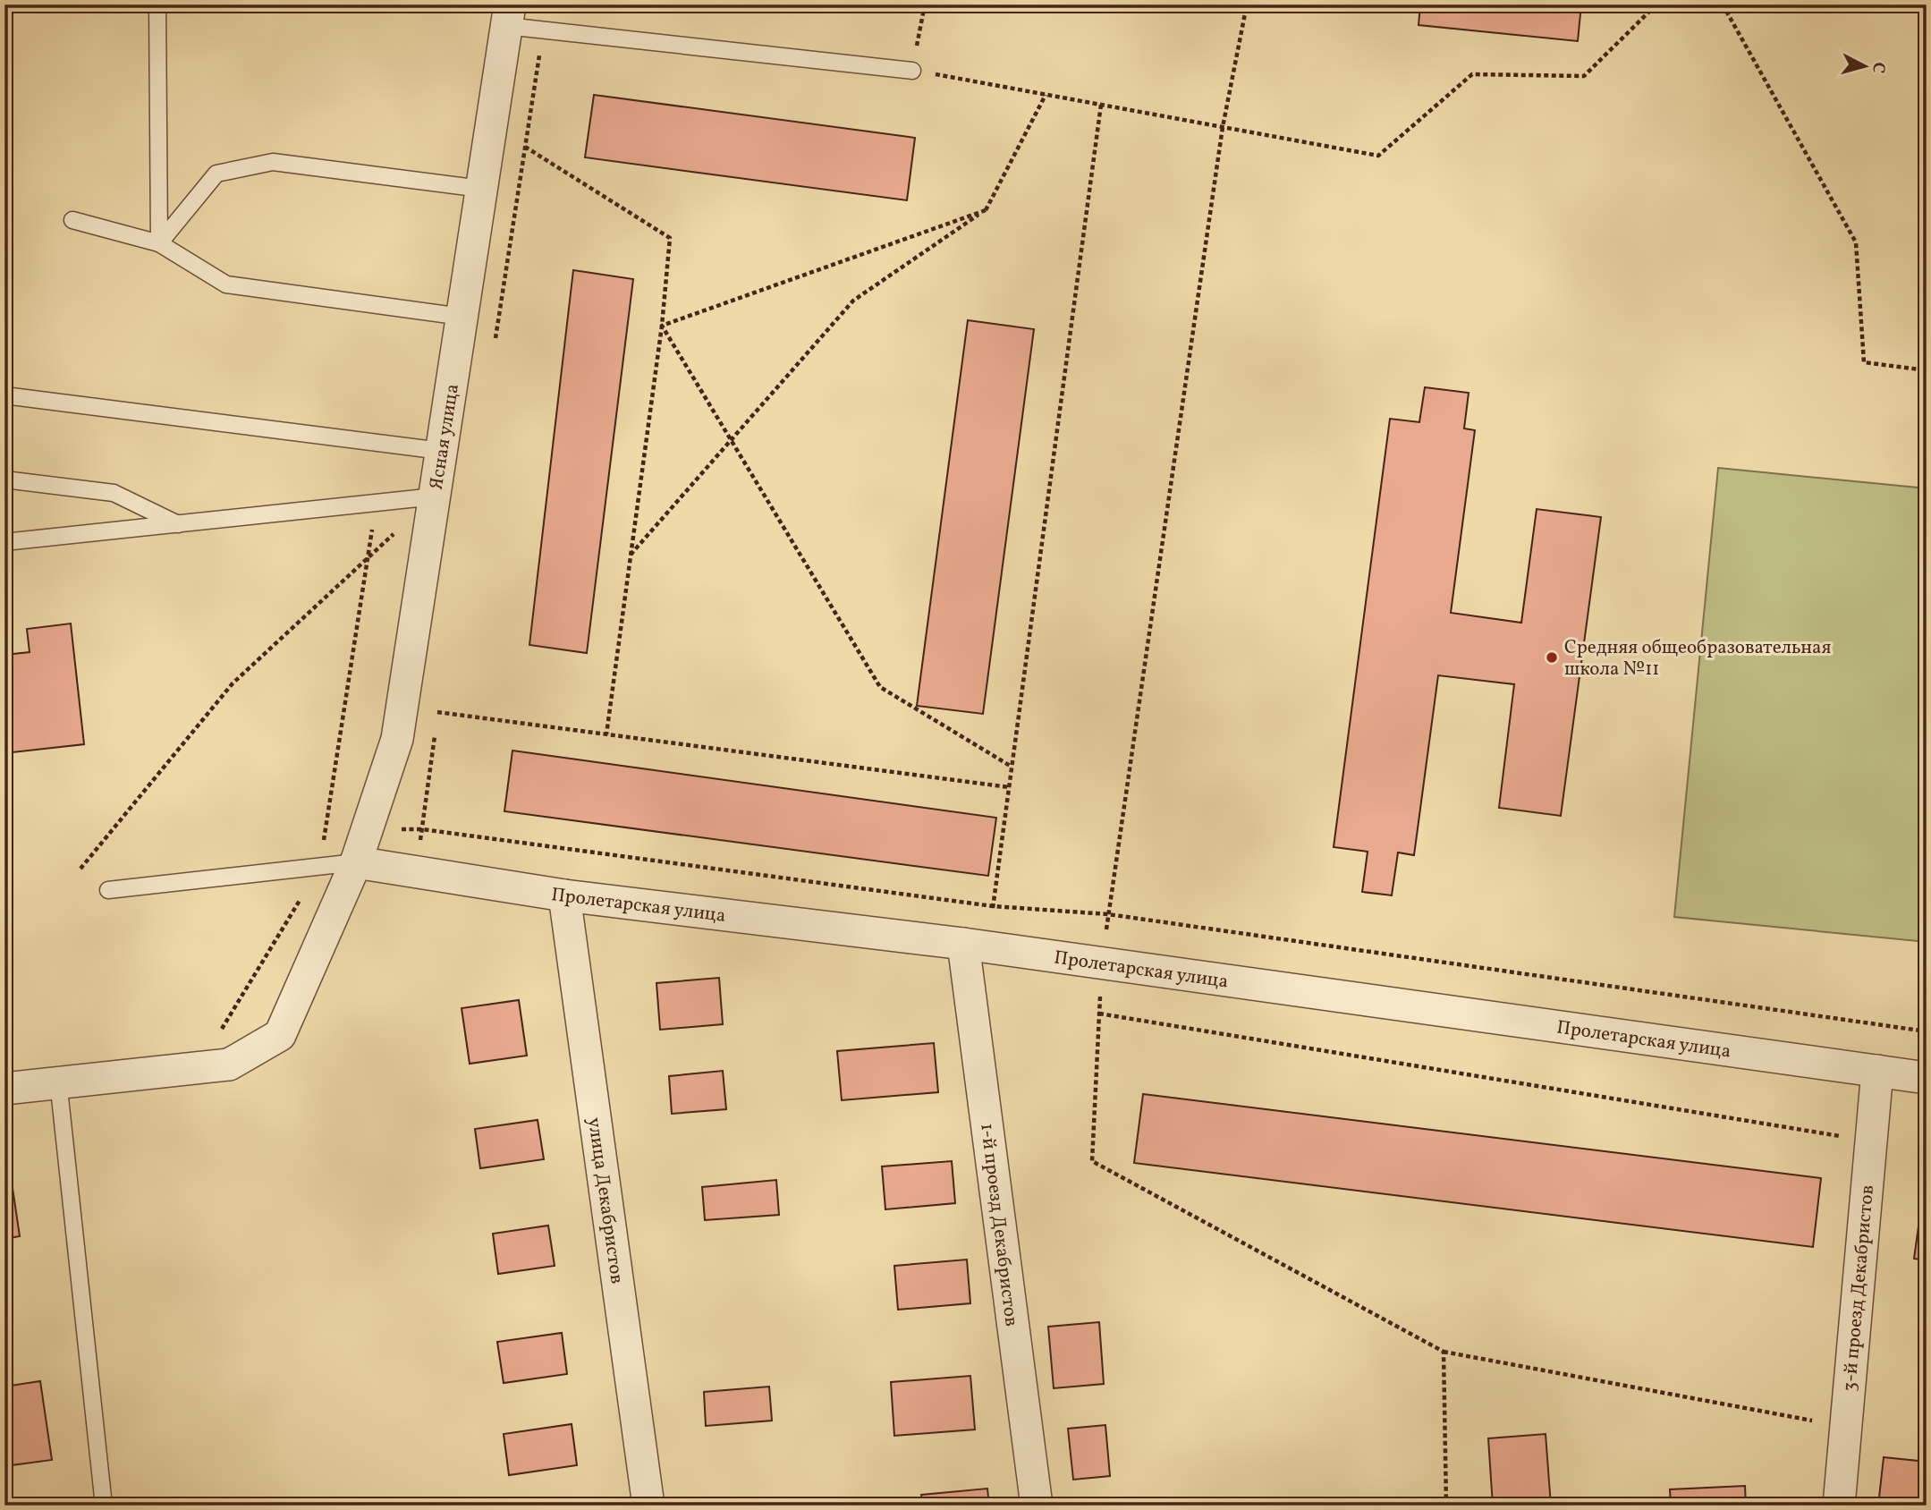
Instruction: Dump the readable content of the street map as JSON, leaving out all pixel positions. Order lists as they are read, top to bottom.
{
  "streets": {
    "street": [
      "Ясная улица",
      "Пролетарская улица",
      "улица Декабристов",
      "1-й проезд Декабристов",
      "3-й проезд Декабристов"
    ]
  },
  "crossings": [
    ["Ясная улица", "Пролетарская улица"],
    ["Пролетарская улица", "улица Декабристов"],
    ["Пролетарская улица", "1-й проезд Декабристов"],
    ["Пролетарская улица", "3-й проезд Декабристов"]
  ],
  "places": ["Средняя общеобразовательная школа №11"],
  "north": "right"
}
